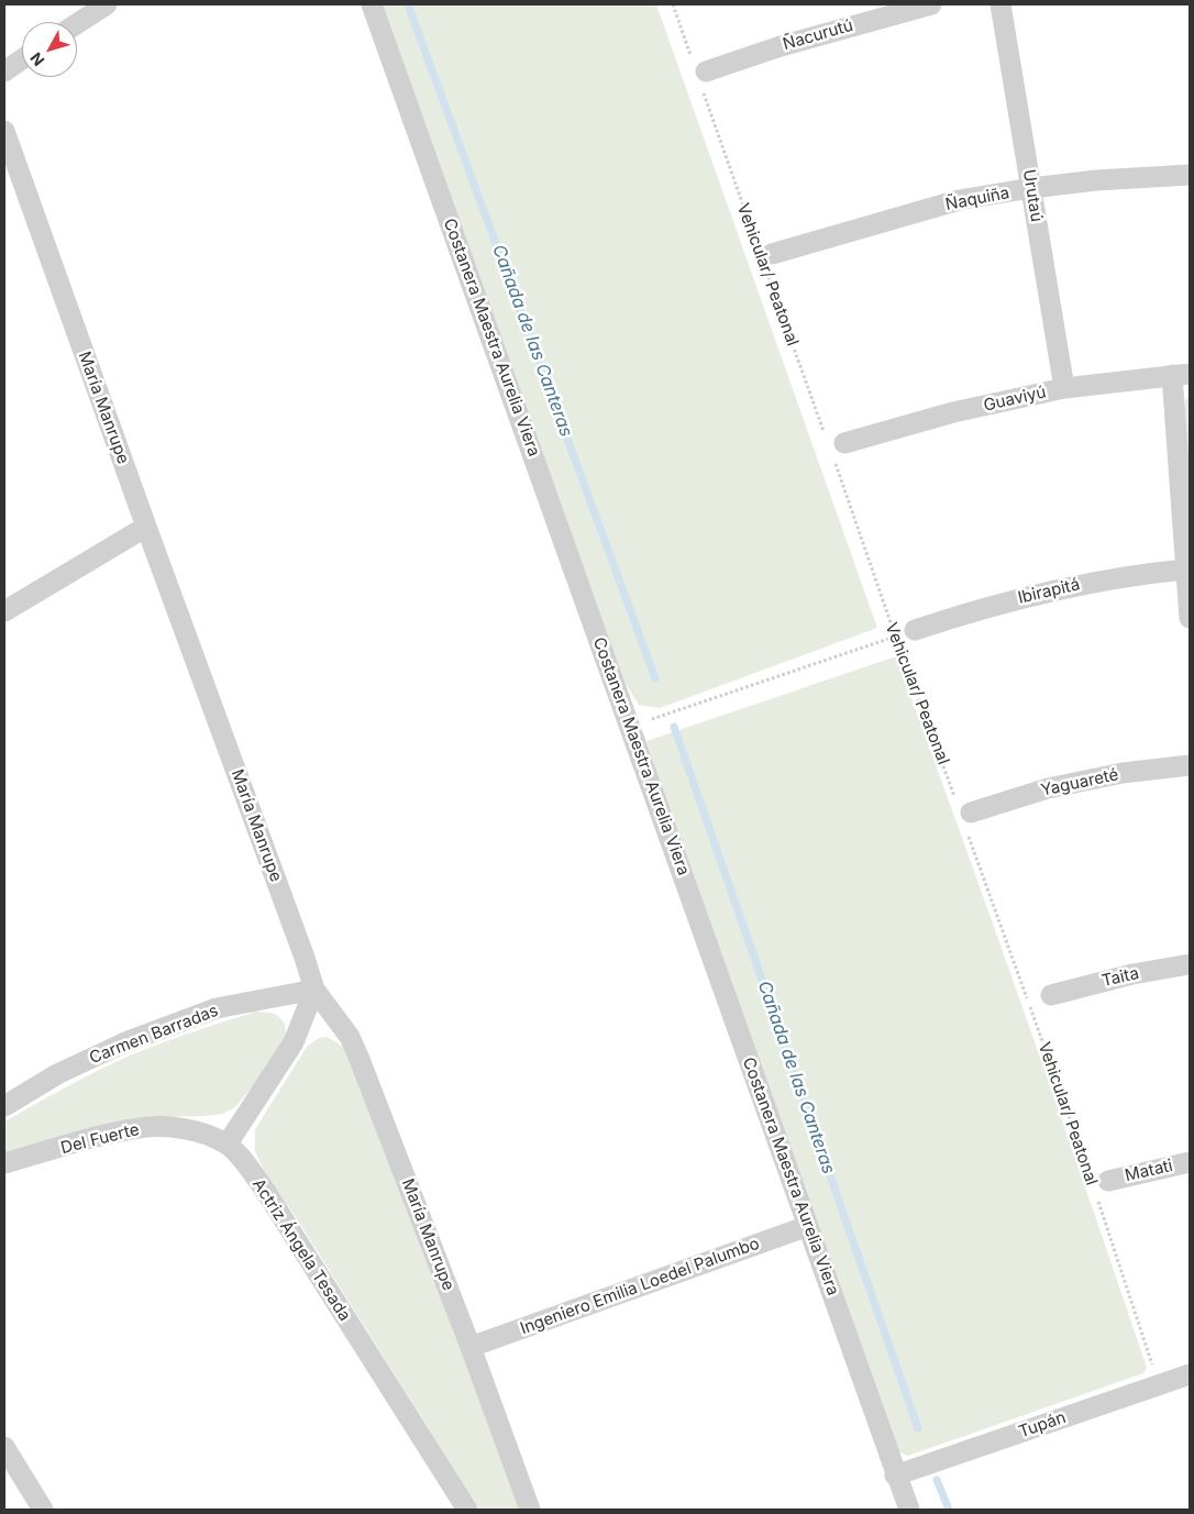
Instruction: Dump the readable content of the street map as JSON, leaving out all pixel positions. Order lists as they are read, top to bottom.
{
  "streets": {
    "street": [
      "Ñacurutú",
      "Urutaú",
      "Ñaquiña",
      "Costanera Maestra Aurelia Viera",
      "Guaviyú",
      "María Manrupe",
      "Ibirapitá",
      "Yaguareté",
      "Taita",
      "Carmen Barradas",
      "Del Fuerte",
      "Matati",
      "Actriz Ángela Tesada",
      "Ingeniero Emilia Loedel Palumbo",
      "Tupán"
    ],
    "path": ["Vehicular/ Peatonal"]
  },
  "crossings": [
    ["Ñacurutú", "Vehicular/ Peatonal"],
    ["Urutaú", "Ñaquiña"],
    ["Urutaú", "Guaviyú"],
    ["Ñaquiña", "Vehicular/ Peatonal"],
    ["Vehicular/ Peatonal", "Costanera Maestra Aurelia Viera"],
    ["Vehicular/ Peatonal", "Guaviyú"],
    ["Vehicular/ Peatonal", "Yaguareté"],
    ["Vehicular/ Peatonal", "Matati"],
    ["Vehicular/ Peatonal", "Tupán"],
    ["Costanera Maestra Aurelia Viera", "Ingeniero Emilia Loedel Palumbo"],
    ["Costanera Maestra Aurelia Viera", "Tupán"],
    ["María Manrupe", "Carmen Barradas"],
    ["María Manrupe", "Ingeniero Emilia Loedel Palumbo"],
    ["Del Fuerte", "Actriz Ángela Tesada"]
  ],
  "water": ["Cañada de las Canteras"],
  "north": "bottom left"
}
